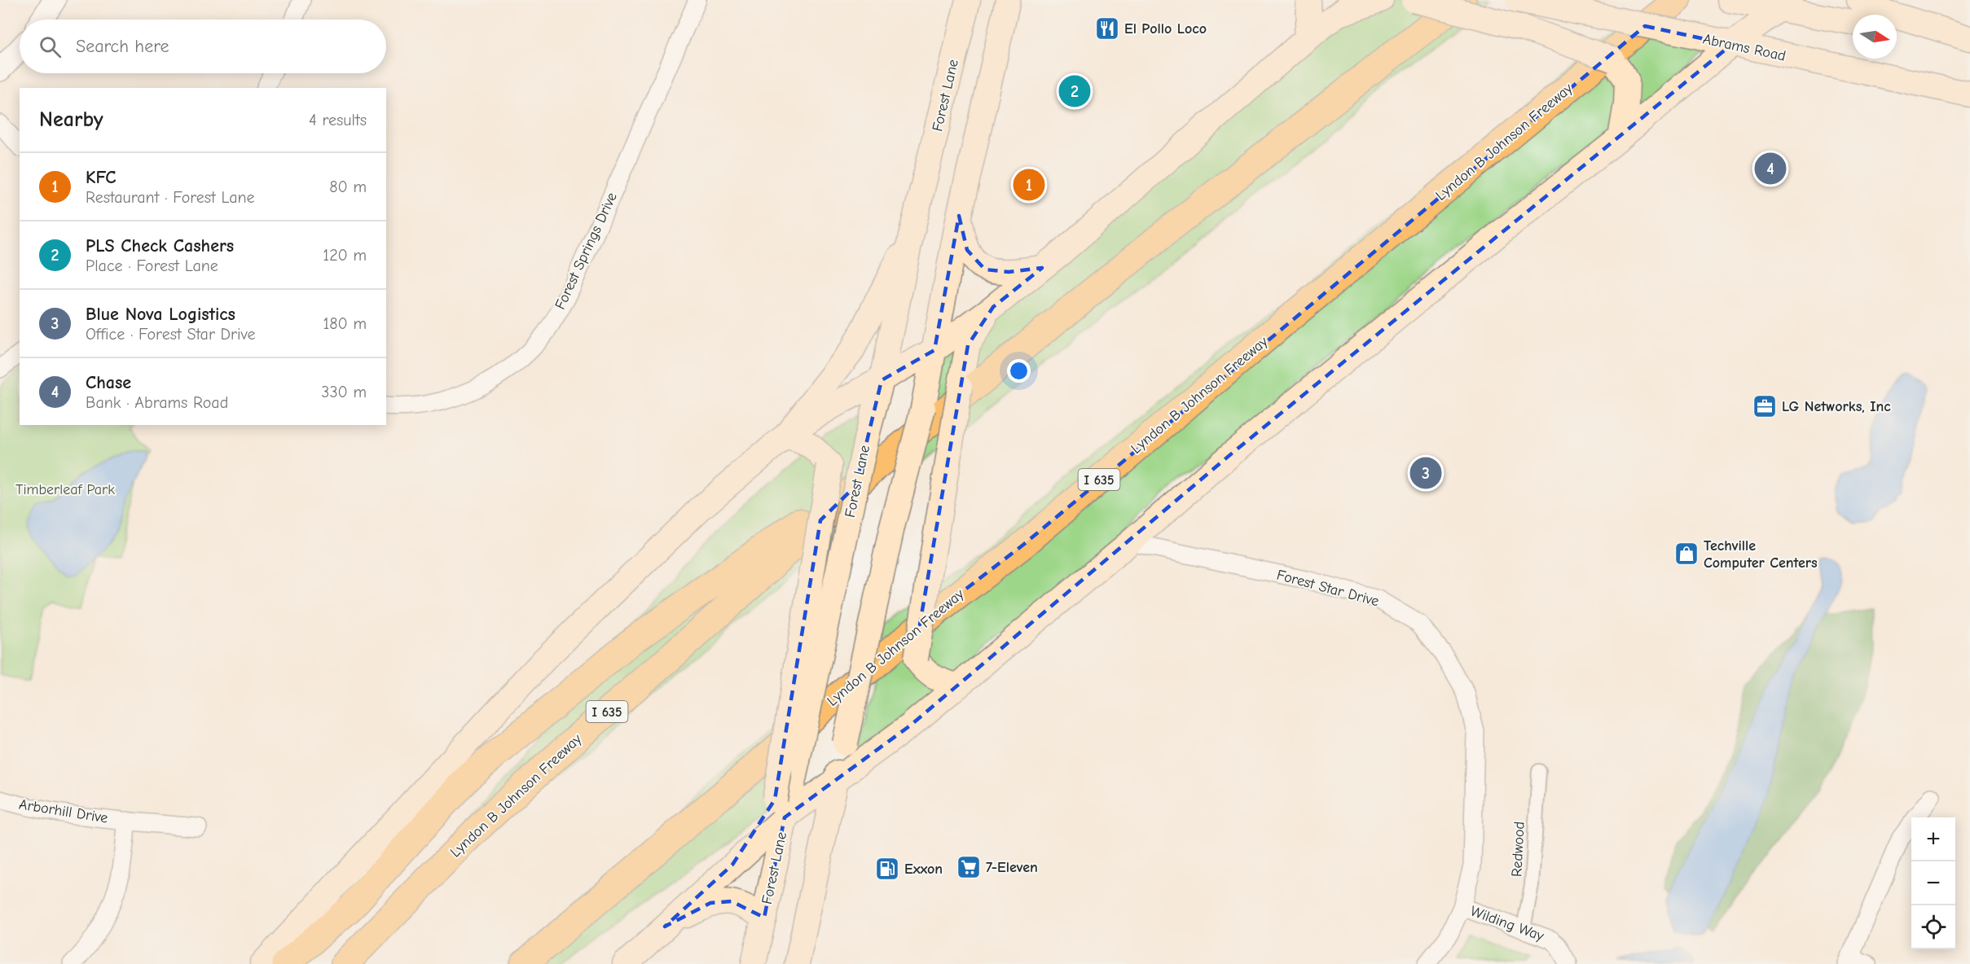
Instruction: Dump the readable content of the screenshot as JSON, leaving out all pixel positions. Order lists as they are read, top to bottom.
{
  "streets": {
    "highway": ["Lyndon B Johnson Freeway", "I 635"],
    "main road": ["Abrams Road", "Forest Lane"],
    "street": [
      "Forest Springs Drive",
      "Forest Star Drive",
      "Arborhill Drive",
      "Redwood",
      "Wilding Way"
    ]
  },
  "crossings": [
    ["Forest Star Drive", "Wilding Way"],
    ["Redwood", "Wilding Way"]
  ],
  "parks": ["Timberleaf Park"],
  "places": {
    "restaurant": ["El Pollo Loco"],
    "office": ["LG Networks, Inc"],
    "shop": ["Techville Computer Centers"],
    "supermarket": ["7-Eleven"],
    "fuel station": ["Exxon"]
  },
  "north": "right",
  "page": {
    "search": "Search here",
    "pins": [
      "2",
      "4",
      "1",
      "3"
    ],
    "heading": ["Nearby", "4 results"],
    "list": [
      {
        "mark": "1",
        "name": "KFC",
        "note": "Restaurant · Forest Lane",
        "value": "80 m"
      },
      {
        "mark": "2",
        "name": "PLS Check Cashers",
        "note": "Place · Forest Lane",
        "value": "120 m"
      },
      {
        "mark": "3",
        "name": "Blue Nova Logistics",
        "note": "Office · Forest Star Drive",
        "value": "180 m"
      },
      {
        "mark": "4",
        "name": "Chase",
        "note": "Bank · Abrams Road",
        "value": "330 m"
      }
    ],
    "map_buttons": ["+", "−"]
  }
}
